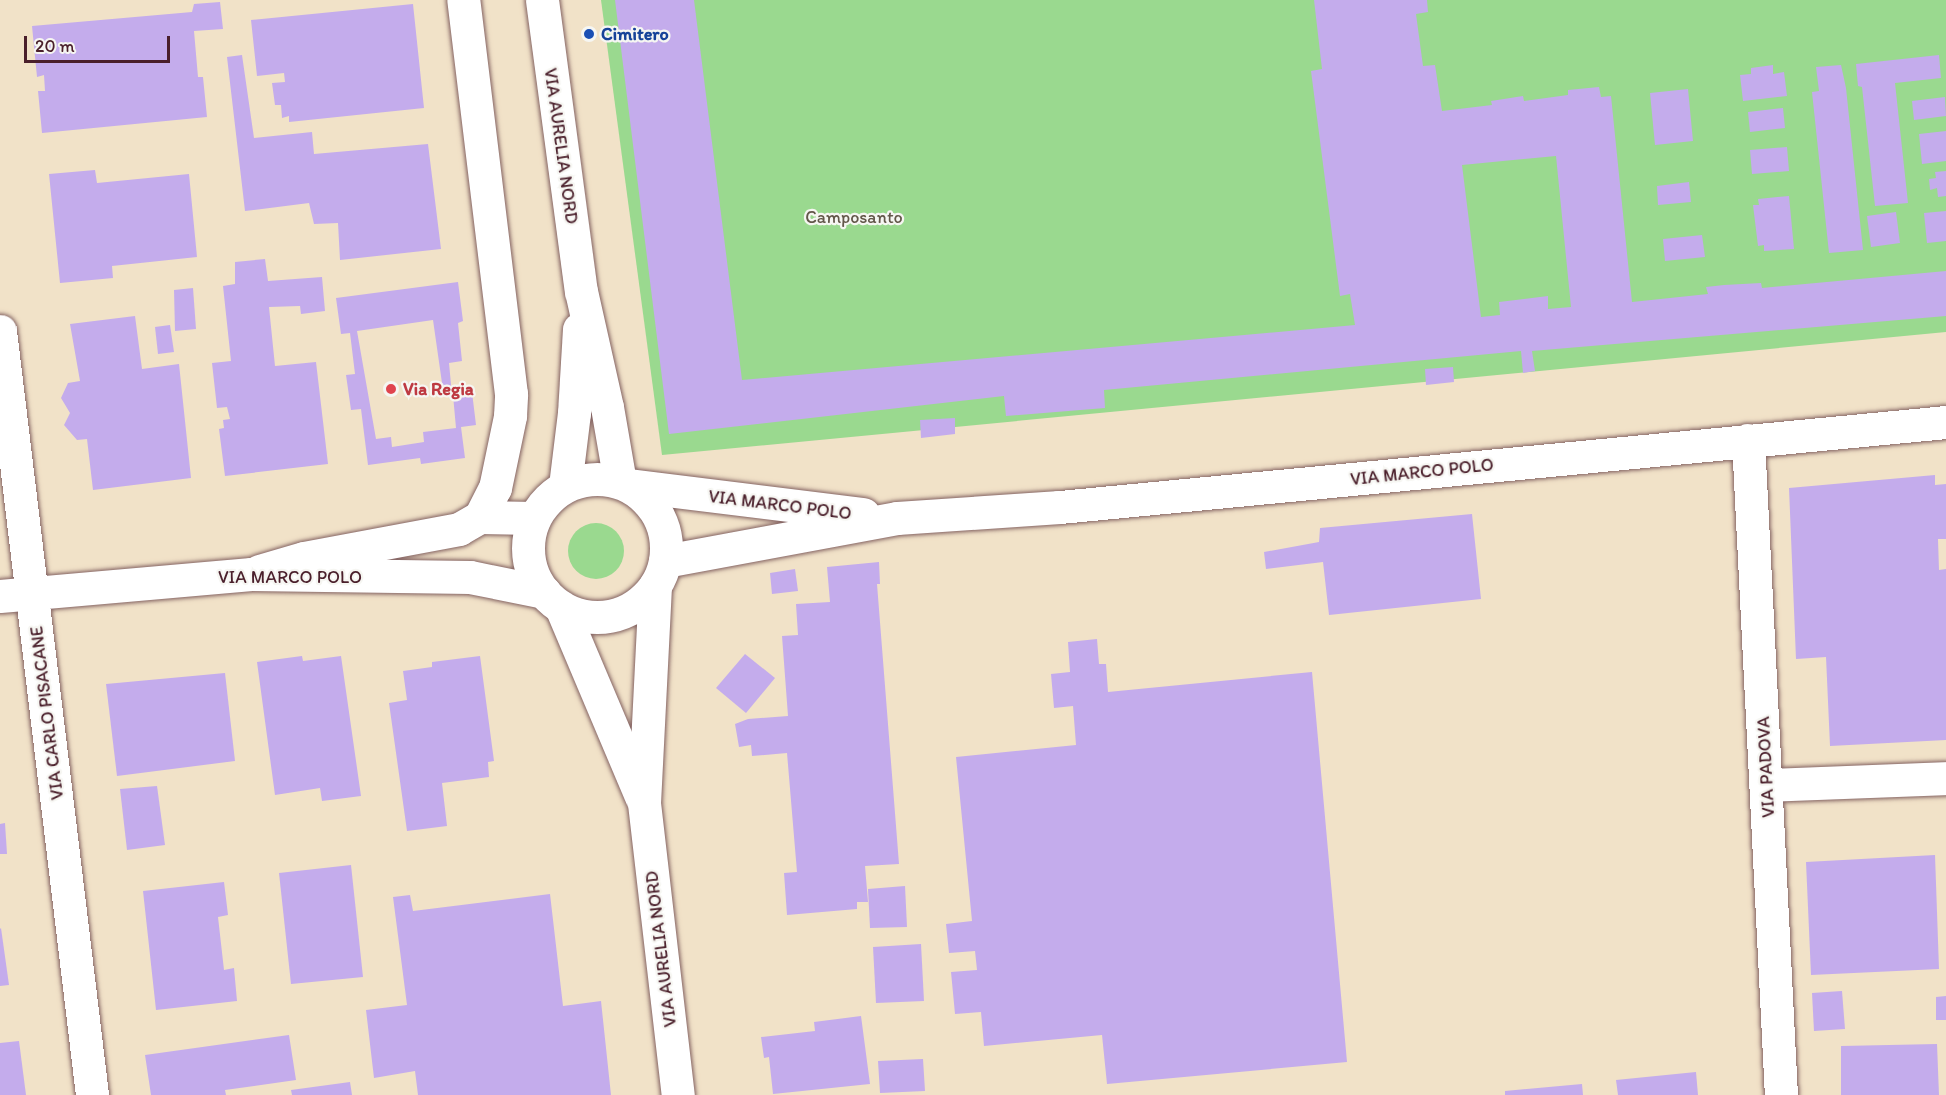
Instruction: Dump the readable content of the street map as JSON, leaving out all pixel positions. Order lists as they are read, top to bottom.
{
  "streets": {
    "street": [
      "VIA AURELIA NORD",
      "VIA MARCO POLO",
      "VIA CARLO PISACANE",
      "VIA PADOVA"
    ]
  },
  "crossings": [
    ["VIA AURELIA NORD", "VIA MARCO POLO"],
    ["VIA MARCO POLO", "VIA CARLO PISACANE"],
    ["VIA MARCO POLO", "VIA PADOVA"]
  ],
  "parks": ["Camposanto"],
  "places": ["Cimitero", "Via Regia"],
  "scale_bar": "20 m"
}
